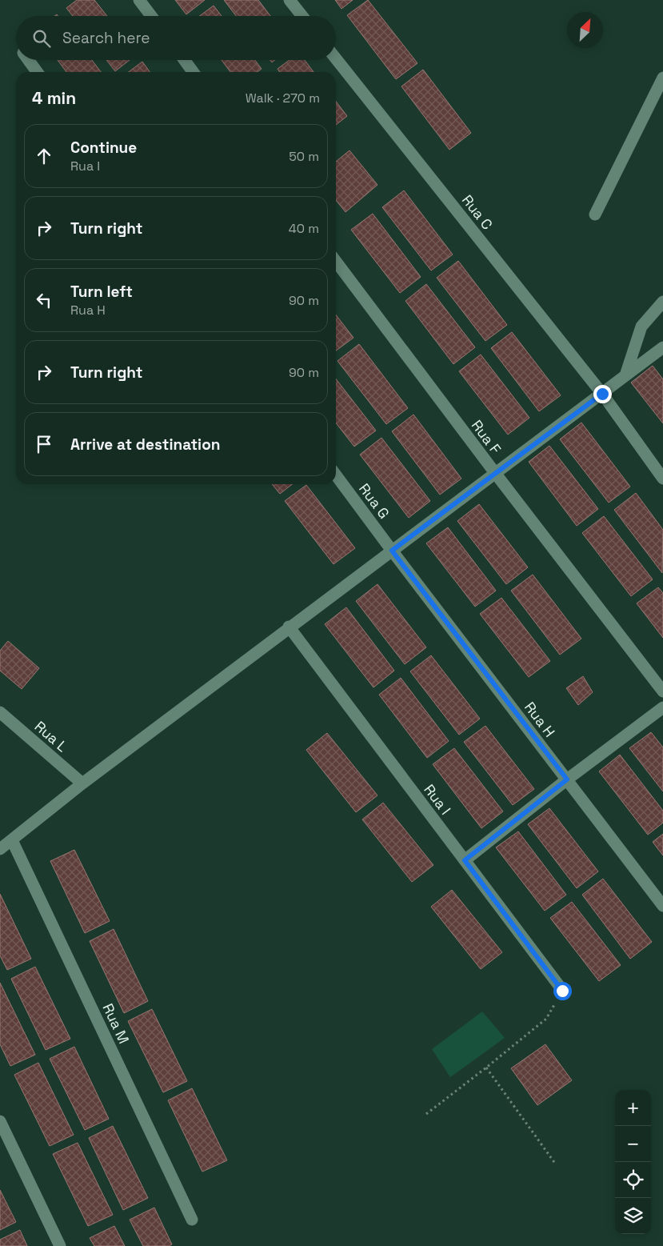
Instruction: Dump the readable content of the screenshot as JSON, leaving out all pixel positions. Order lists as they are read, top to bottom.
{
  "streets": {
    "street": [
      "Rua C",
      "Rua F",
      "Rua G",
      "Rua H",
      "Rua L",
      "Rua I",
      "Rua M"
    ]
  },
  "crossings": [
    ["Rua G", "Rua H"]
  ],
  "north": "top right",
  "page": {
    "search": "Search here",
    "heading": ["4 min", "Walk · 270 m"],
    "list": [
      ["Continue", "Rua I", "50 m"],
      ["Turn right", "40 m"],
      ["Turn left", "Rua H", "90 m"],
      ["Turn right", "90 m"],
      "Arrive at destination"
    ],
    "map_buttons": ["+", "−"]
  }
}
